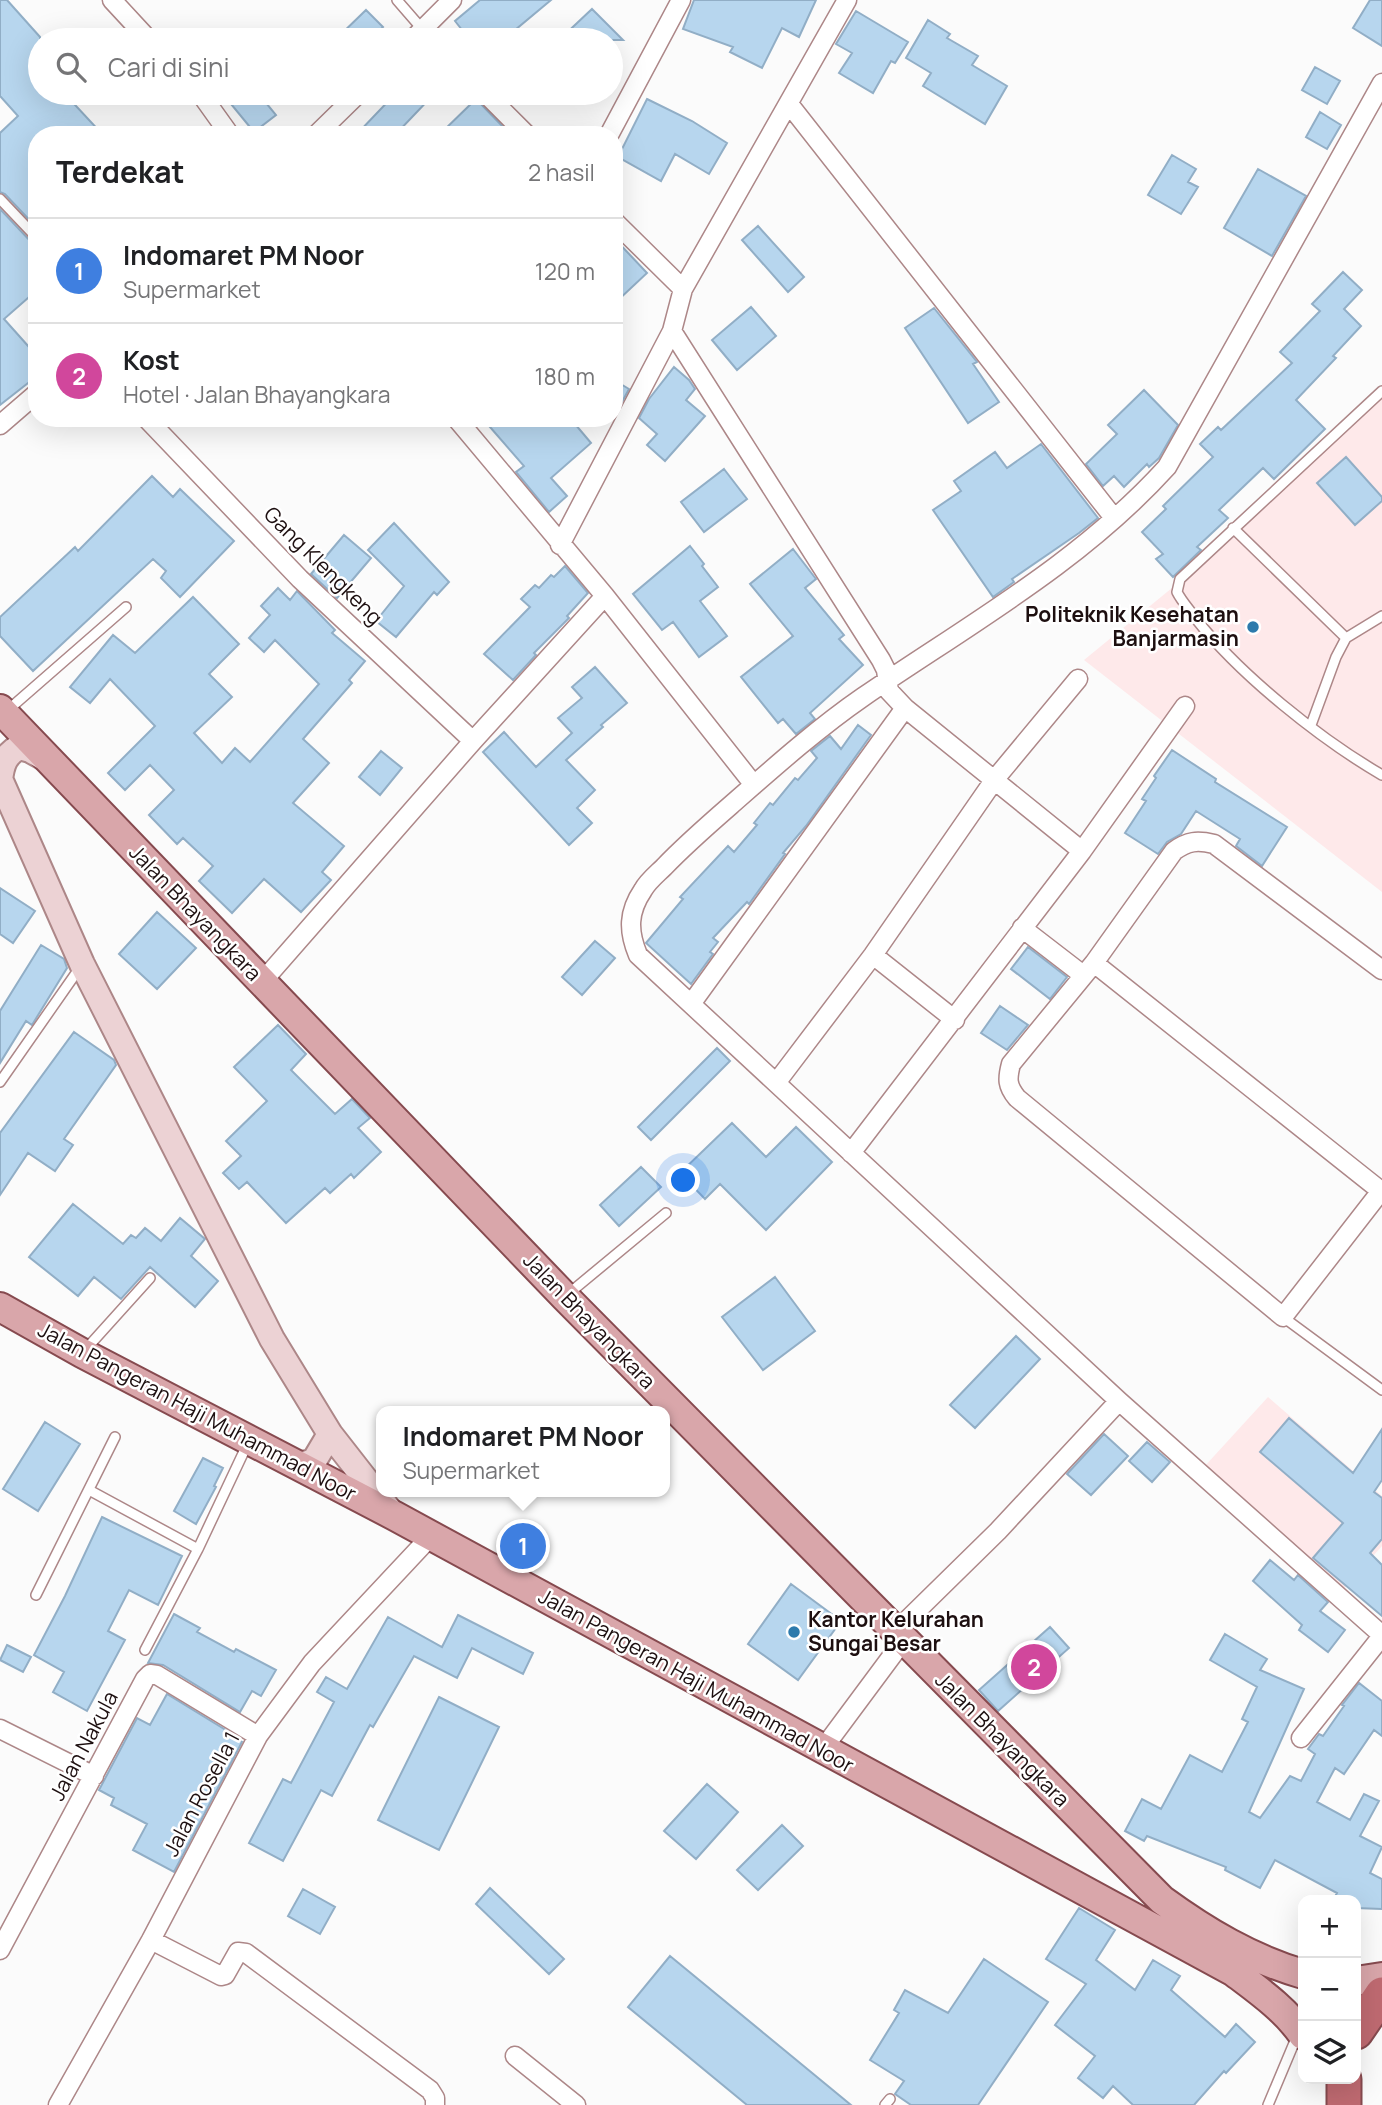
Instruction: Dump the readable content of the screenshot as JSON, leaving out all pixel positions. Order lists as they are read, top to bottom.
{
  "streets": {
    "main road": ["Jalan Bhayangkara", "Jalan Pangeran Haji Muhammad Noor"],
    "street": ["Gang Klengkeng", "Jalan Nakula", "Jalan Rosella 1"]
  },
  "crossings": [
    ["Jalan Pangeran Haji Muhammad Noor", "Jalan Rosella 1"],
    ["Jalan Nakula", "Jalan Rosella 1"]
  ],
  "places": ["Politeknik Kesehatan Banjarmasin", "Kantor Kelurahan Sungai Besar"],
  "page": {
    "search": "Cari di sini",
    "heading": ["Terdekat", "2 hasil"],
    "list": [
      {
        "mark": "1",
        "name": "Indomaret PM Noor",
        "note": "Supermarket",
        "value": "120 m"
      },
      {
        "mark": "2",
        "name": "Kost",
        "note": "Hotel · Jalan Bhayangkara",
        "value": "180 m"
      }
    ],
    "popup": ["Indomaret PM Noor", "Supermarket"],
    "pins": ["1", "2"],
    "map_buttons": ["+", "−"]
  }
}
